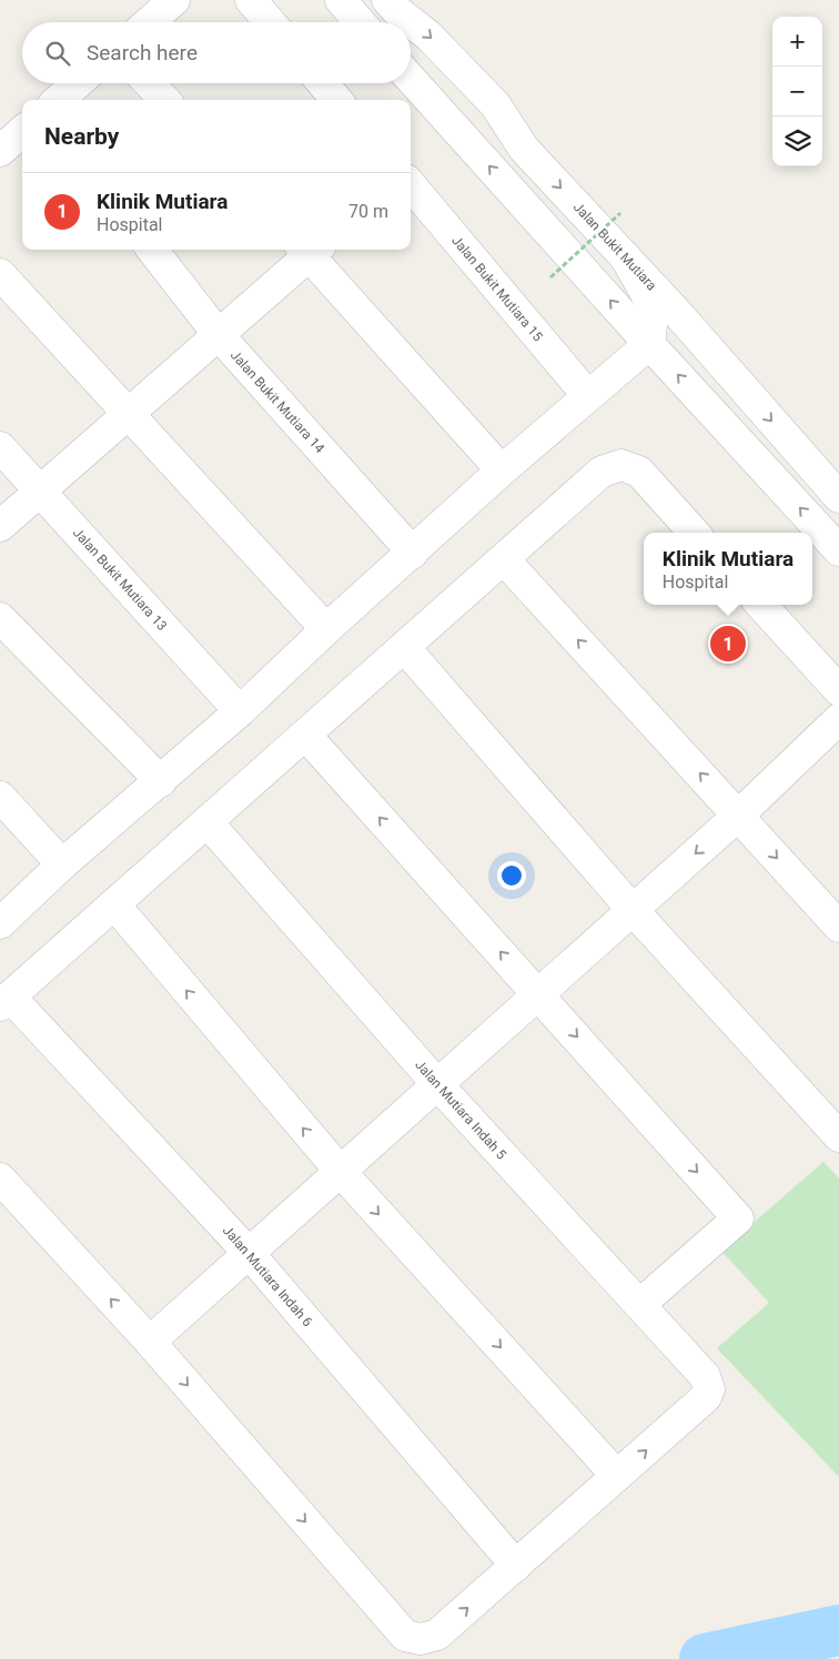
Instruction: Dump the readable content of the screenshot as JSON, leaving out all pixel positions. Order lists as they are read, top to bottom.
{
  "streets": {
    "street": [
      "Jalan Bukit Mutiara",
      "Jalan Bukit Mutiara 15",
      "Jalan Bukit Mutiara 14",
      "Jalan Bukit Mutiara 13",
      "Jalan Mutiara Indah 5",
      "Jalan Mutiara Indah 6"
    ]
  },
  "page": {
    "map_buttons": ["+", "−"],
    "search": "Search here",
    "heading": "Nearby",
    "list": [
      {
        "mark": "1",
        "name": "Klinik Mutiara",
        "note": "Hospital",
        "value": "70 m"
      }
    ],
    "popup": ["Klinik Mutiara", "Hospital"],
    "pins": "1"
  }
}
